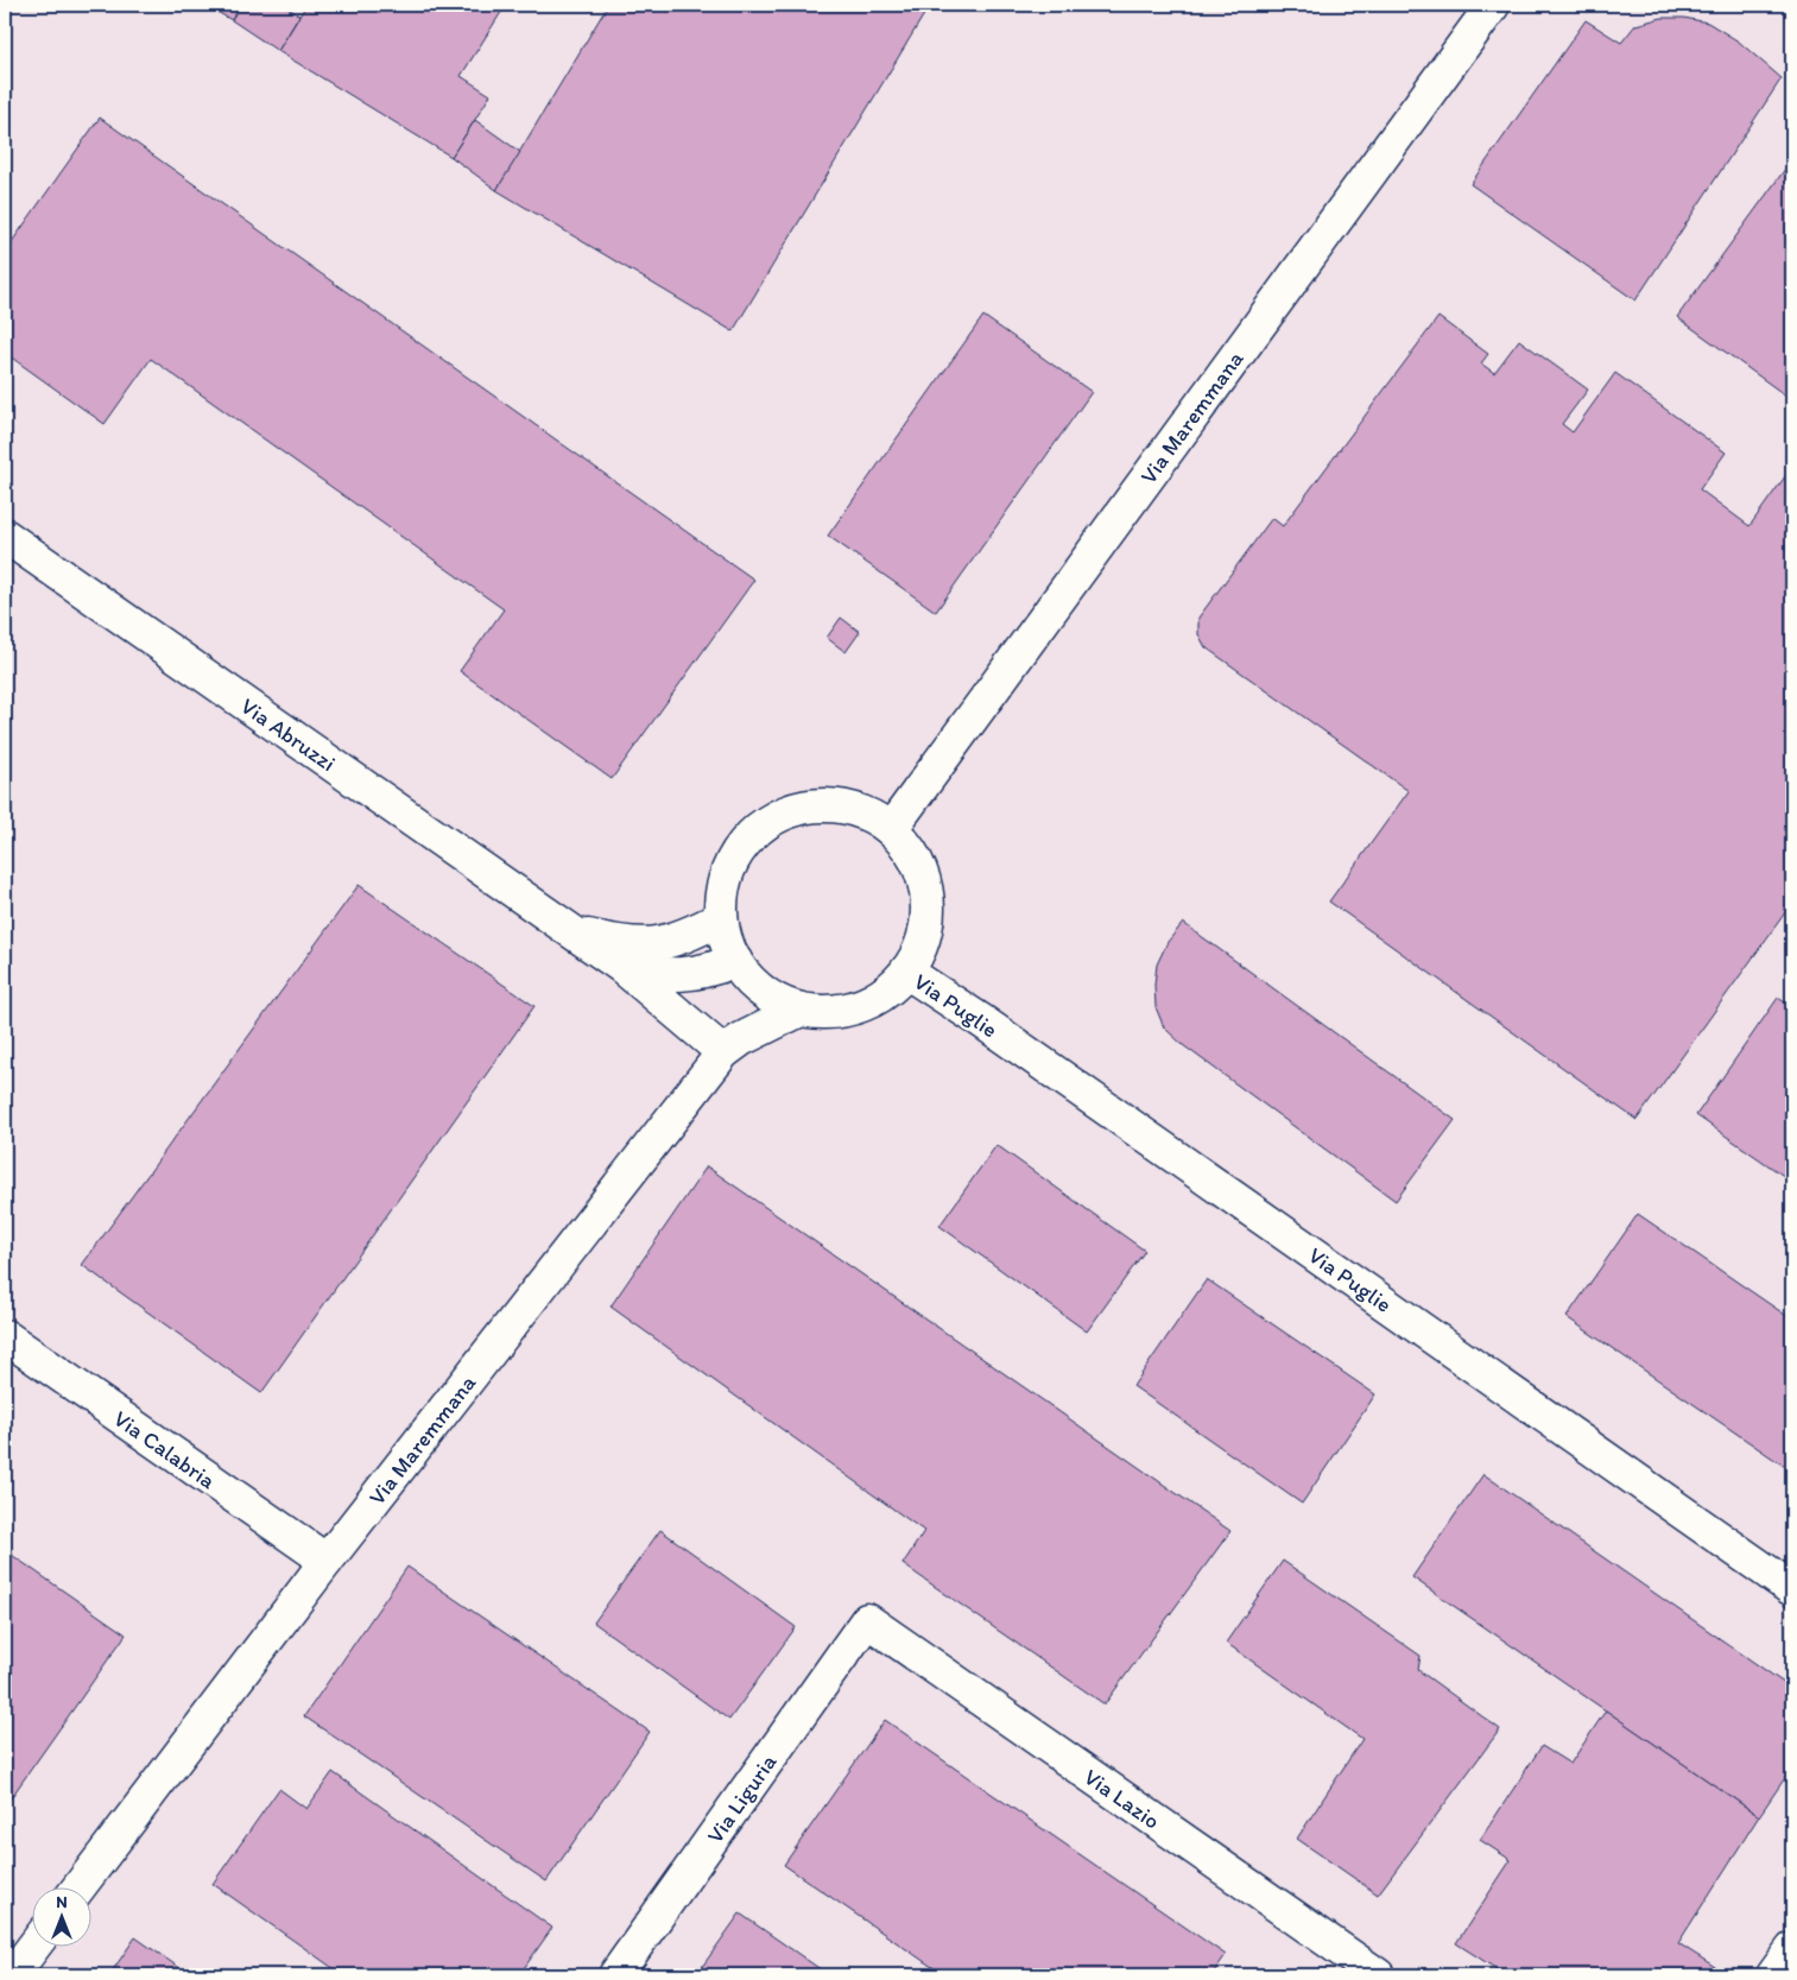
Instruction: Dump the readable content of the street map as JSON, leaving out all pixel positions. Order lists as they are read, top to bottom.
{
  "streets": {
    "street": [
      "Via Maremmana",
      "Via Abruzzi",
      "Via Puglie",
      "Via Calabria",
      "Via Liguria",
      "Via Lazio"
    ]
  },
  "crossings": [
    ["Via Maremmana", "Via Abruzzi"],
    ["Via Maremmana", "Via Puglie"],
    ["Via Maremmana", "Via Calabria"],
    ["Via Abruzzi", "Via Puglie"],
    ["Via Liguria", "Via Lazio"]
  ],
  "north": "top"
}
